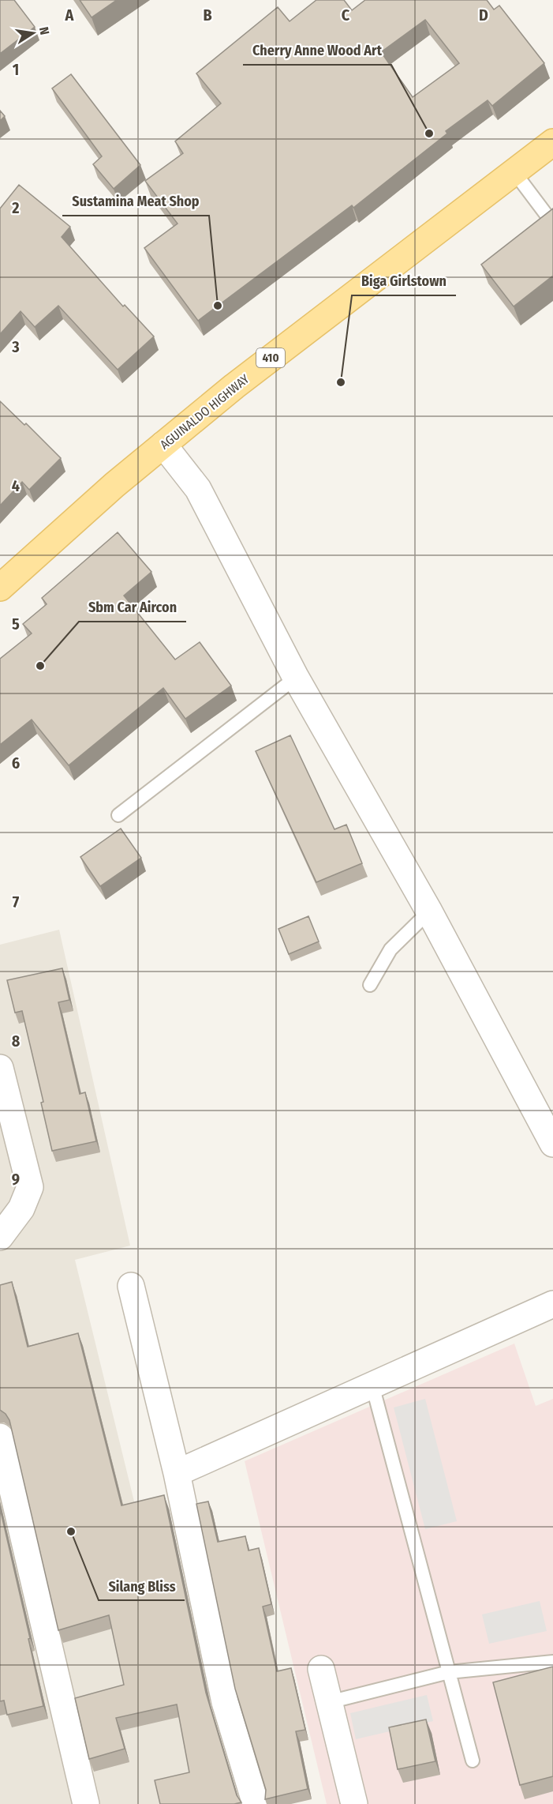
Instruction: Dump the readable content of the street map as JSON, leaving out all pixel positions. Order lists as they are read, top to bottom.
{
  "streets": {
    "main road": ["410", "AGUINALDO HIGHWAY"]
  },
  "places": [
    "Cherry Anne Wood Art",
    "Sustamina Meat Shop",
    "Biga Girlstown",
    "Sbm Car Aircon",
    "Silang Bliss"
  ],
  "north": "right",
  "grid": {
    "columns": [
      "A",
      "B",
      "C",
      "D"
    ],
    "rows": [
      "1",
      "2",
      "3",
      "4",
      "5",
      "6",
      "7",
      "8",
      "9"
    ]
  }
}
